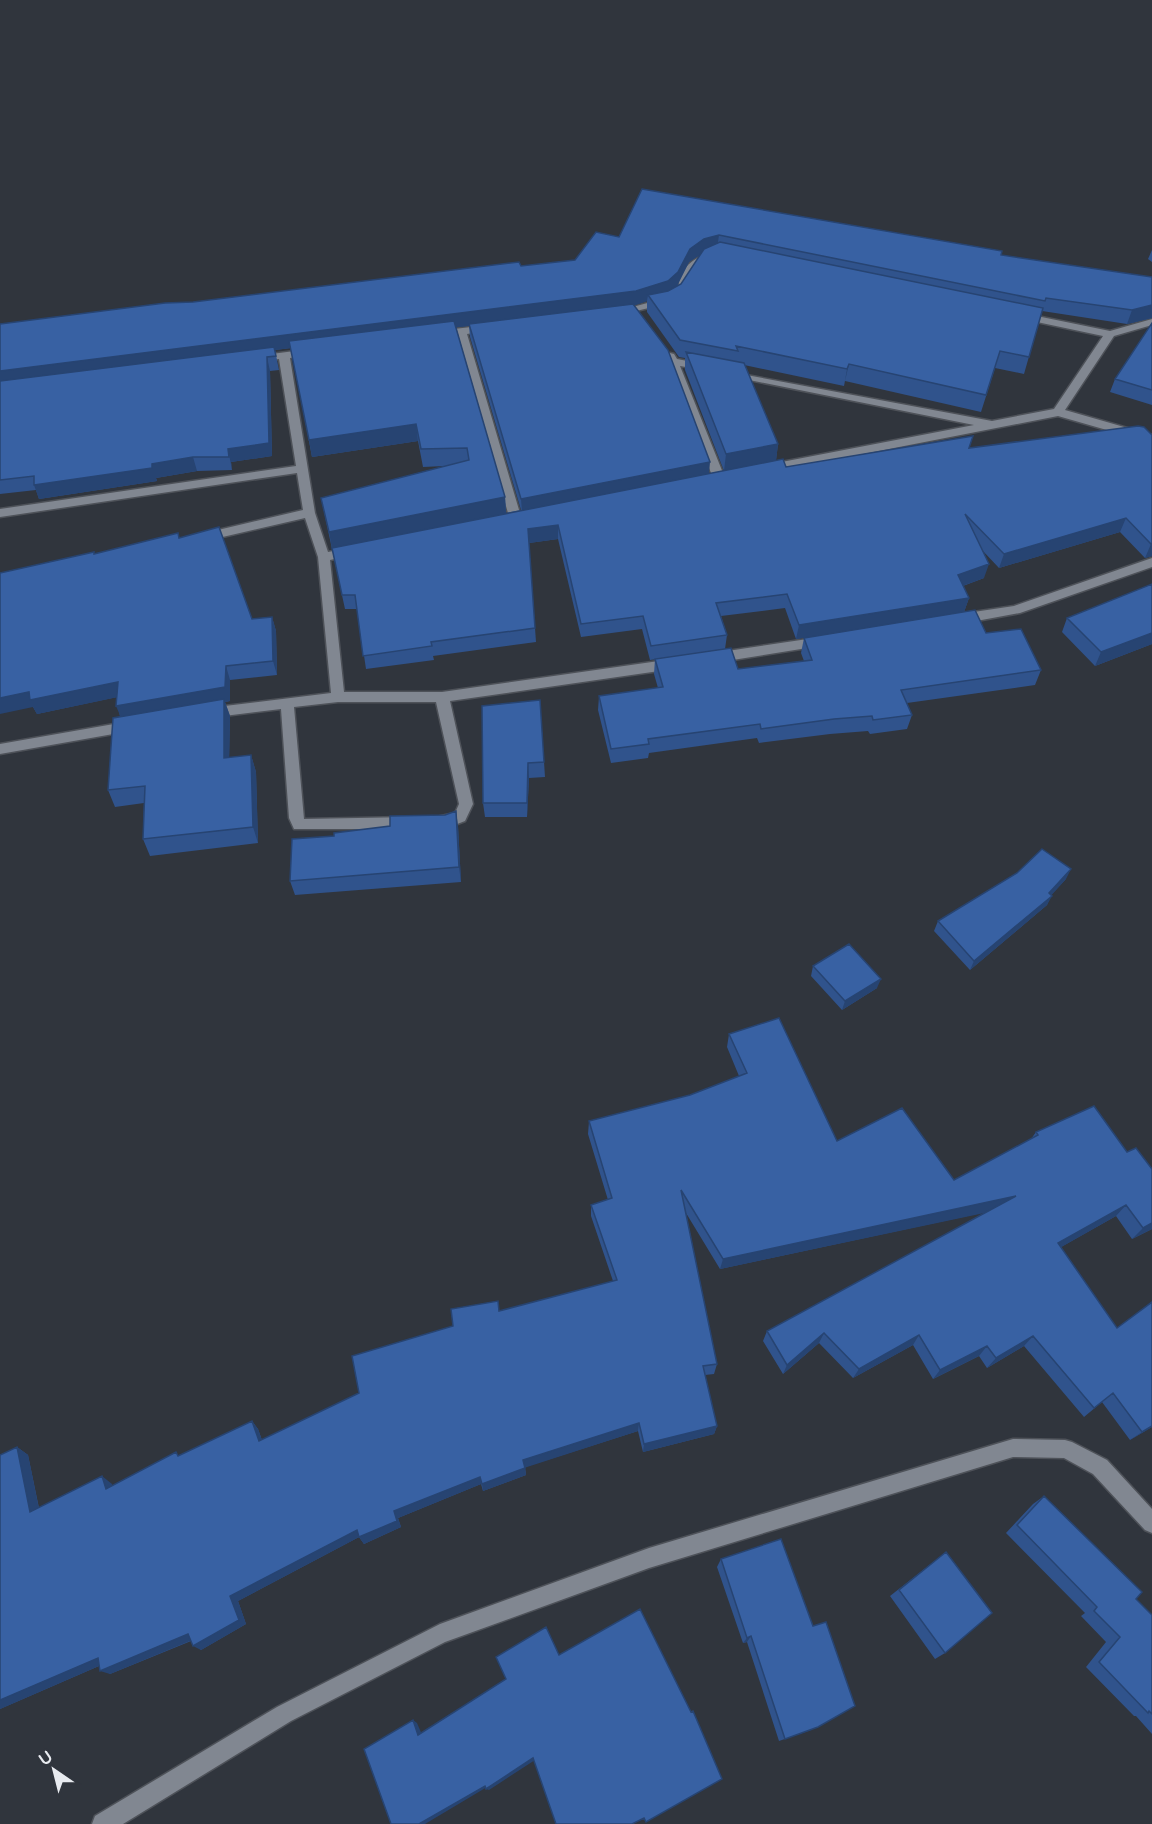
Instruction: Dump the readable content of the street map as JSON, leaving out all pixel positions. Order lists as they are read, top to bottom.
{
  "north": "top left"
}
